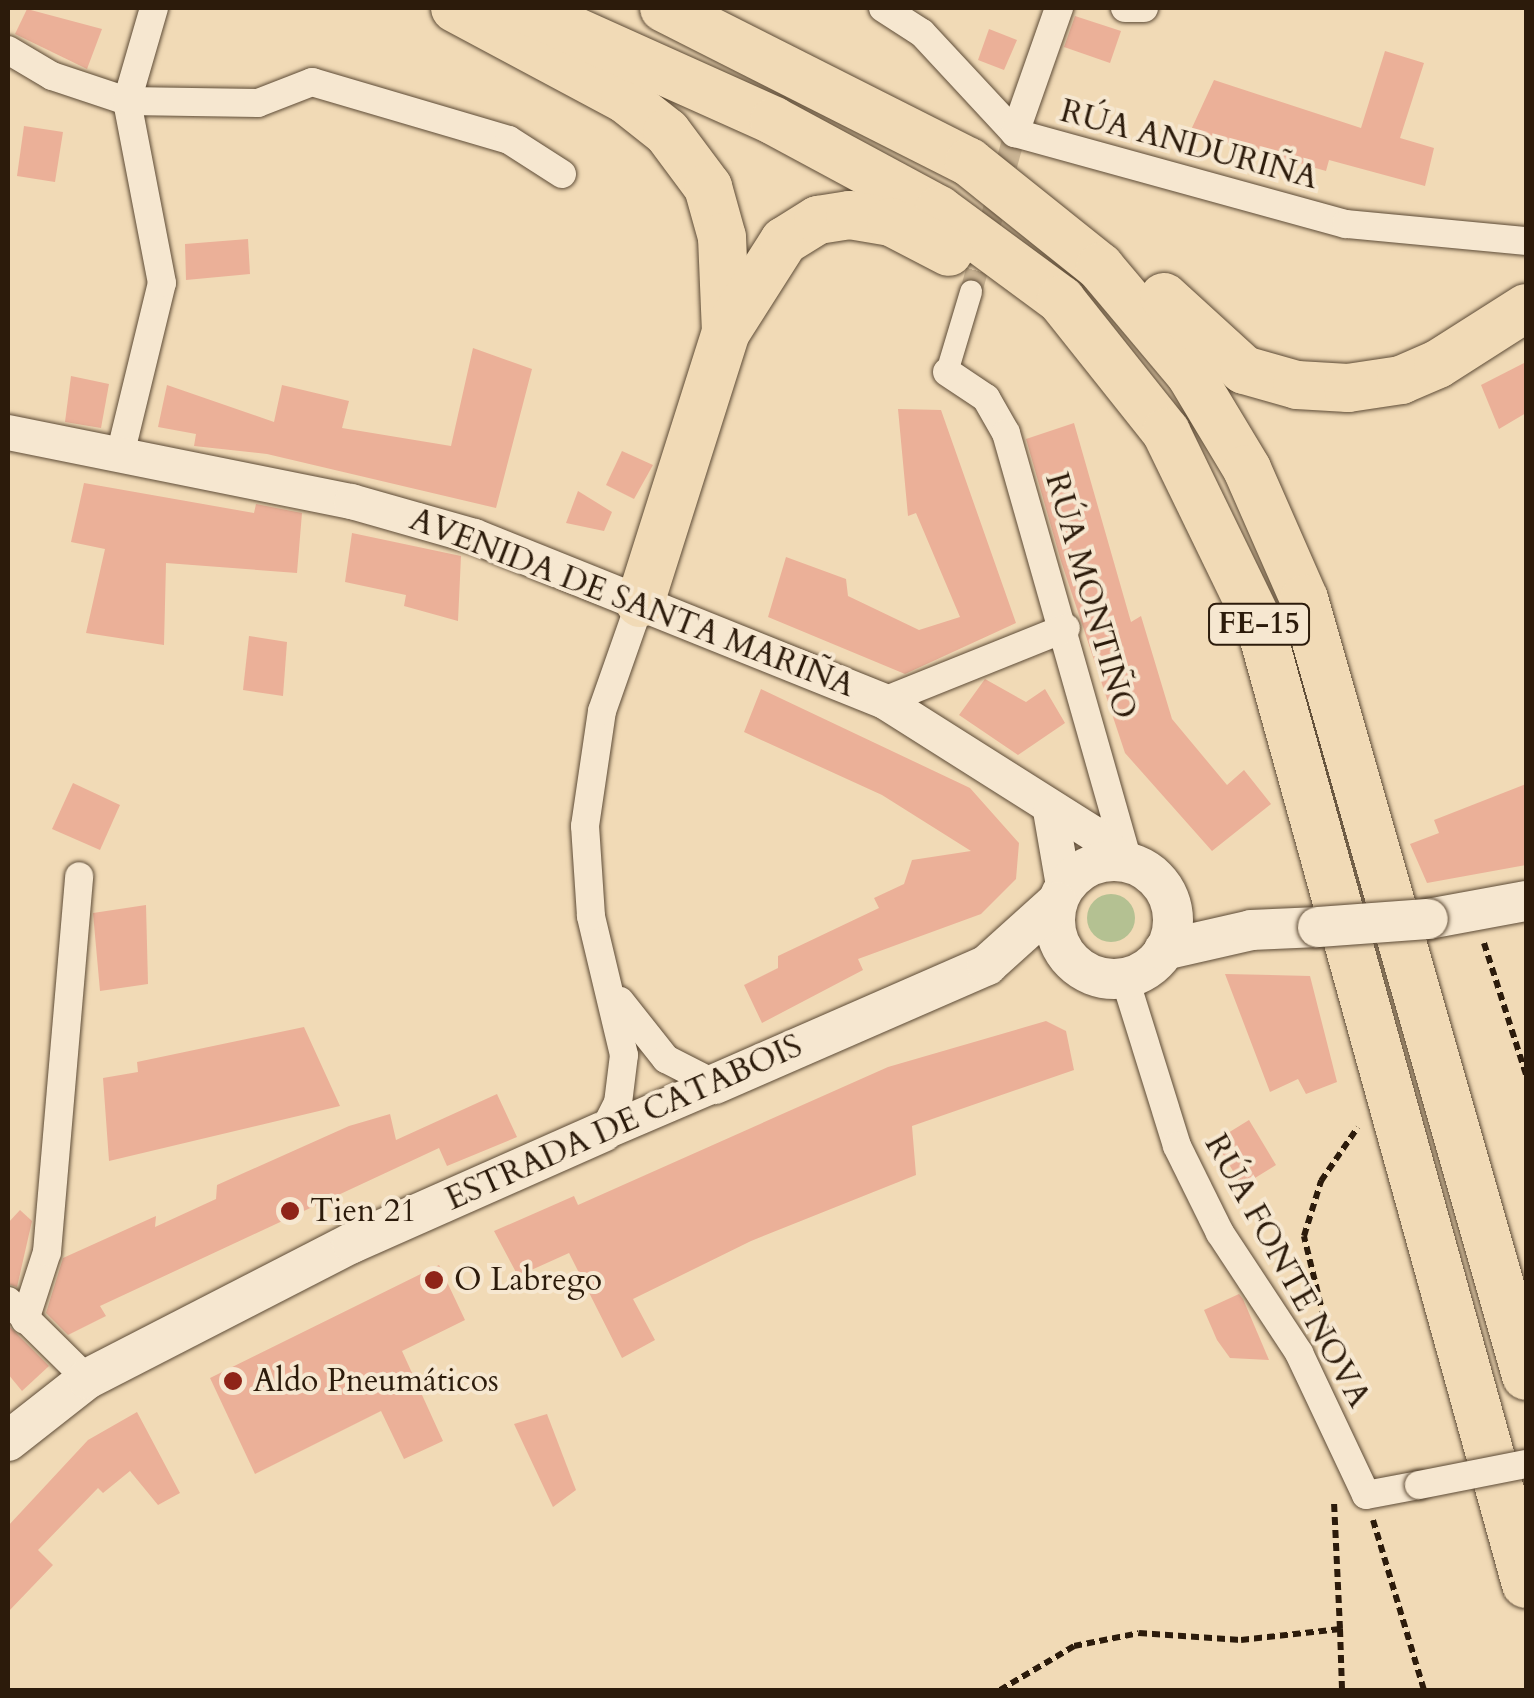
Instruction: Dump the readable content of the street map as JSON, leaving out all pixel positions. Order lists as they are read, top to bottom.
{
  "streets": {
    "highway": ["FE-15"],
    "main road": ["ESTRADA DE CATABOIS"],
    "street": [
      "RÚA ANDURIÑA",
      "RÚA MONTIÑO",
      "AVENIDA DE SANTA MARIÑA",
      "RÚA FONTE NOVA"
    ]
  },
  "crossings": [
    ["RÚA MONTIÑO", "AVENIDA DE SANTA MARIÑA"],
    ["RÚA MONTIÑO", "ESTRADA DE CATABOIS"],
    ["RÚA MONTIÑO", "RÚA FONTE NOVA"],
    ["AVENIDA DE SANTA MARIÑA", "ESTRADA DE CATABOIS"],
    ["AVENIDA DE SANTA MARIÑA", "RÚA FONTE NOVA"],
    ["ESTRADA DE CATABOIS", "RÚA FONTE NOVA"]
  ],
  "places": ["Tien 21", "O Labrego", "Aldo Pneumáticos"]
}
